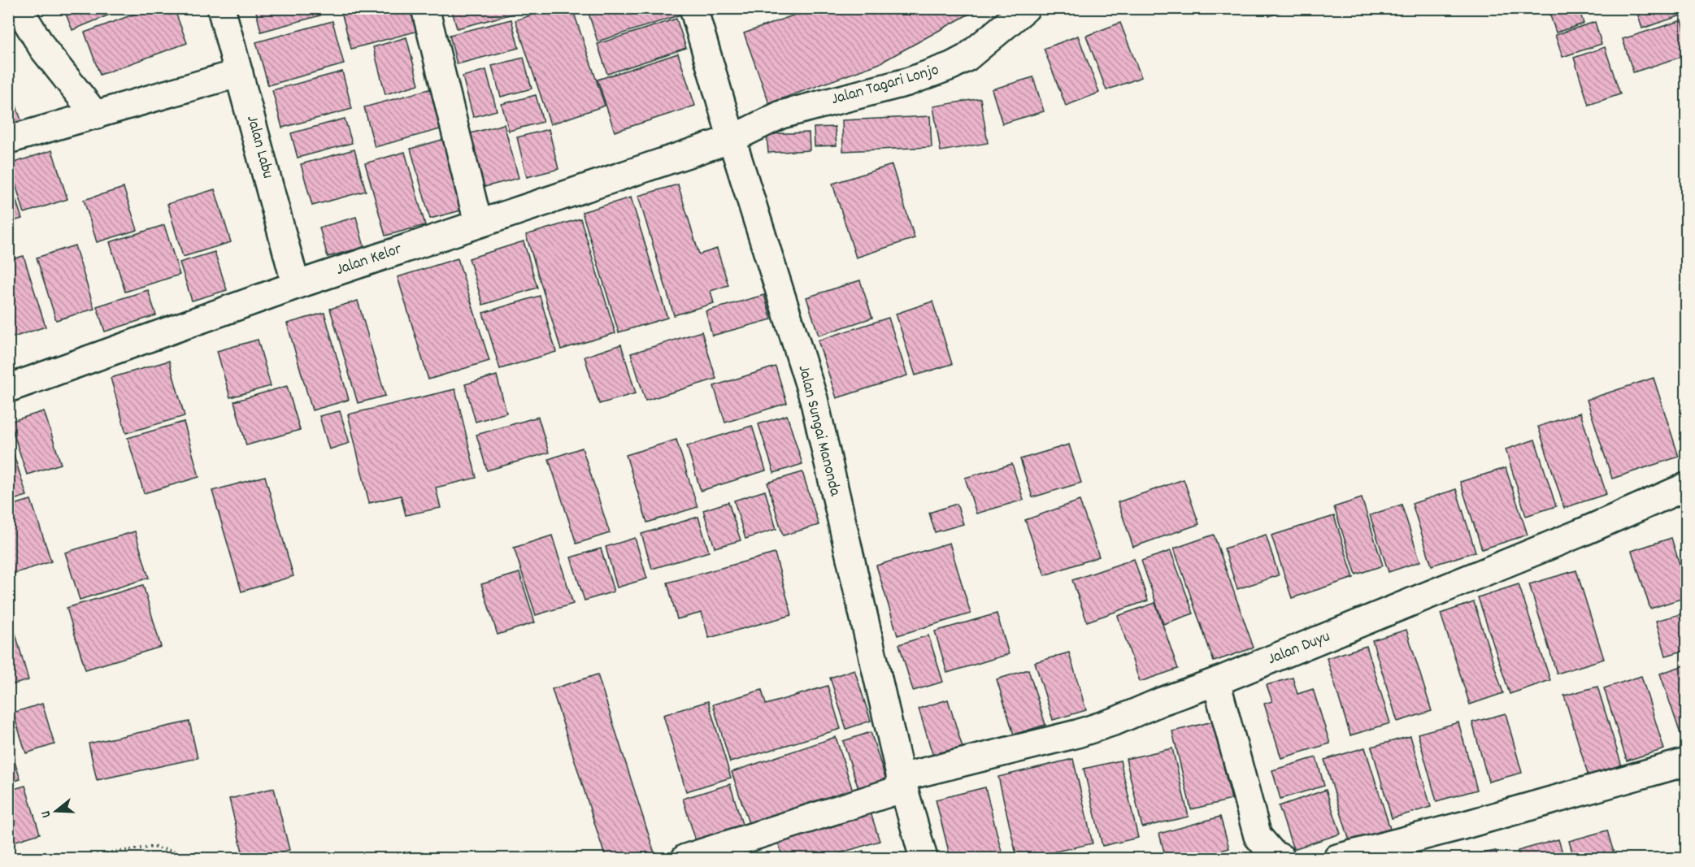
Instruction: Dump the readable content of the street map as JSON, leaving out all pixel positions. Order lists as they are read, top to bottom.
{
  "streets": {
    "street": [
      "Jalan Tagari Lonjo",
      "Jalan Labu",
      "Jalan Kelor",
      "Jalan Sungai Manonda",
      "Jalan Duyu"
    ]
  },
  "crossings": [
    ["Jalan Tagari Lonjo", "Jalan Kelor"],
    ["Jalan Tagari Lonjo", "Jalan Sungai Manonda"],
    ["Jalan Labu", "Jalan Kelor"],
    ["Jalan Kelor", "Jalan Sungai Manonda"],
    ["Jalan Sungai Manonda", "Jalan Duyu"]
  ],
  "north": "left"
}
